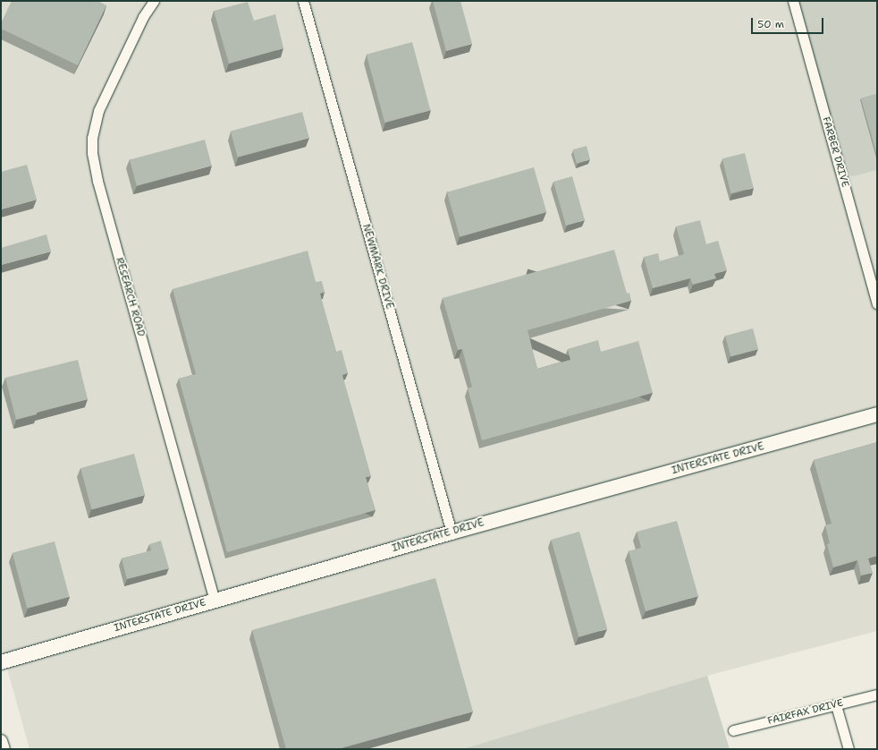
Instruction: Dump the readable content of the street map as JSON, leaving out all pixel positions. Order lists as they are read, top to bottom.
{
  "streets": {
    "main road": ["INTERSTATE DRIVE"],
    "street": [
      "FARBER DRIVE",
      "NEWMARK DRIVE",
      "RESEARCH ROAD",
      "FAIRFAX DRIVE"
    ]
  },
  "crossings": [
    ["NEWMARK DRIVE", "INTERSTATE DRIVE"],
    ["RESEARCH ROAD", "INTERSTATE DRIVE"]
  ],
  "scale_bar": "50 m"
}
